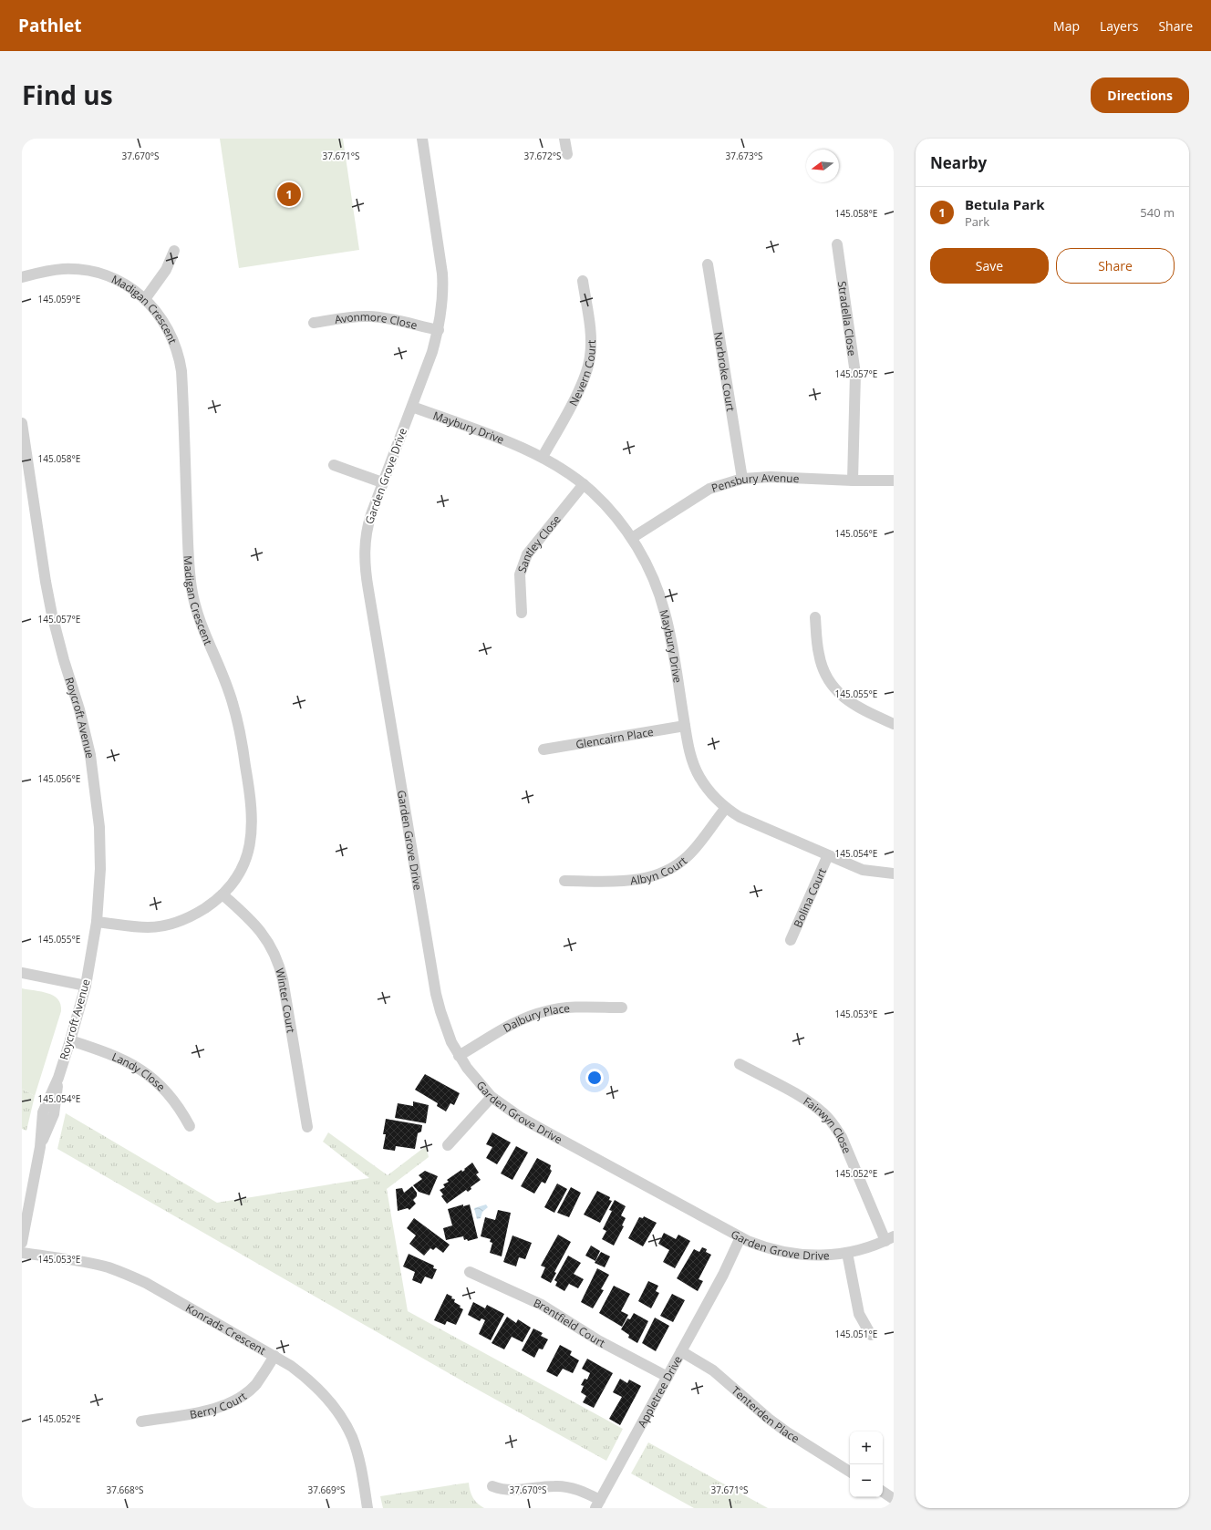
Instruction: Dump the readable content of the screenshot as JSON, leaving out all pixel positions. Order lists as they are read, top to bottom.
{
  "streets": {
    "street": [
      "Madigan Crescent",
      "Stradella Close",
      "Avonmore Close",
      "Nevern Court",
      "Norbroke Court",
      "Maybury Drive",
      "Garden Grove Drive",
      "Pensbury Avenue",
      "Santley Close",
      "Roycroft Avenue",
      "Glencairn Place",
      "Albyn Court",
      "Bolina Court",
      "Winter Court",
      "Dalbury Place",
      "Landy Close",
      "Fairwyn Close",
      "Brentfield Court",
      "Konrads Crescent",
      "Appletree Drive",
      "Berry Court",
      "Tenterden Place"
    ]
  },
  "crossings": [
    ["Madigan Crescent", "Roycroft Avenue"],
    ["Madigan Crescent", "Winter Court"],
    ["Stradella Close", "Pensbury Avenue"],
    ["Avonmore Close", "Garden Grove Drive"],
    ["Nevern Court", "Maybury Drive"],
    ["Norbroke Court", "Pensbury Avenue"],
    ["Maybury Drive", "Garden Grove Drive"],
    ["Maybury Drive", "Pensbury Avenue"],
    ["Maybury Drive", "Santley Close"],
    ["Maybury Drive", "Glencairn Place"],
    ["Maybury Drive", "Albyn Court"],
    ["Maybury Drive", "Bolina Court"],
    ["Garden Grove Drive", "Dalbury Place"],
    ["Garden Grove Drive", "Fairwyn Close"],
    ["Garden Grove Drive", "Appletree Drive"],
    ["Roycroft Avenue", "Landy Close"],
    ["Brentfield Court", "Appletree Drive"],
    ["Konrads Crescent", "Berry Court"],
    ["Appletree Drive", "Tenterden Place"]
  ],
  "north": "left",
  "page": {
    "header": "Pathlet",
    "nav": ["Map", "Layers", "Share"],
    "title": "Find us",
    "buttons": [
      "Directions",
      ["Save", "Share"]
    ],
    "heading": "Nearby",
    "pins": "1",
    "list": [
      {
        "mark": "1",
        "name": "Betula Park",
        "note": "Park",
        "value": "540 m"
      }
    ],
    "map_buttons": ["+", "−"]
  },
  "coordinates": [
    "37.670°S",
    "37.671°S",
    "37.672°S",
    "37.673°S",
    "145.058°E",
    "145.059°E",
    "145.057°E",
    "145.056°E",
    "145.055°E",
    "145.054°E",
    "145.053°E",
    "145.052°E",
    "145.051°E",
    "37.668°S",
    "37.669°S"
  ]
}
